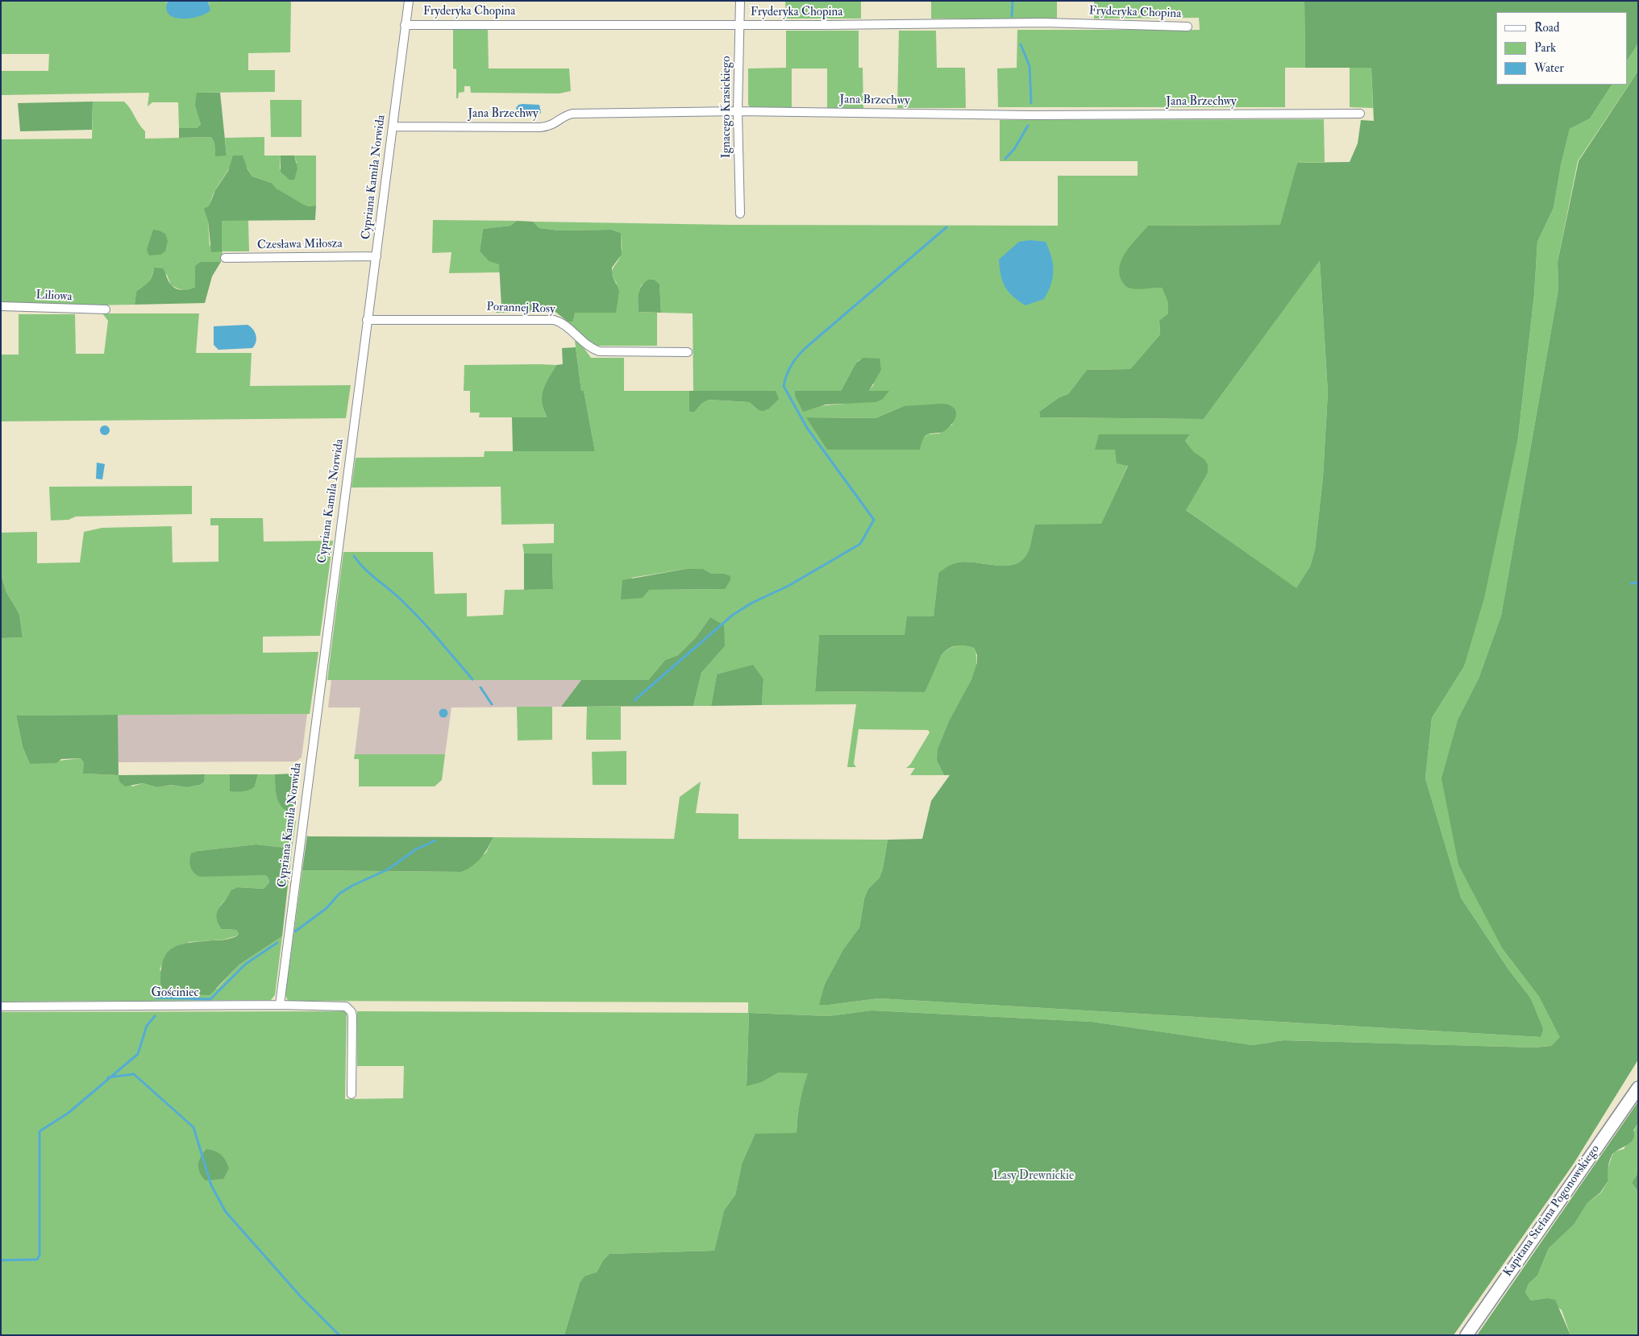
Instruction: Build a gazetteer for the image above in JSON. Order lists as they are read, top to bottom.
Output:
{
  "streets": {
    "main road": ["Kapitana Stefana Pogonowskiego"],
    "street": [
      "Fryderyka Chopina",
      "Jana Brzechwy",
      "Ignacego Krasickiego",
      "Cypriana Kamila Norwida",
      "Czesława Miłosza",
      "Liliowa",
      "Porannej Rosy",
      "Gościniec"
    ]
  },
  "crossings": [
    ["Fryderyka Chopina", "Ignacego Krasickiego"],
    ["Fryderyka Chopina", "Cypriana Kamila Norwida"],
    ["Jana Brzechwy", "Ignacego Krasickiego"],
    ["Jana Brzechwy", "Cypriana Kamila Norwida"],
    ["Cypriana Kamila Norwida", "Czesława Miłosza"],
    ["Cypriana Kamila Norwida", "Porannej Rosy"],
    ["Cypriana Kamila Norwida", "Gościniec"]
  ],
  "parks": ["Lasy Drewnickie"],
  "legend": ["Road", "Park", "Water"]
}
